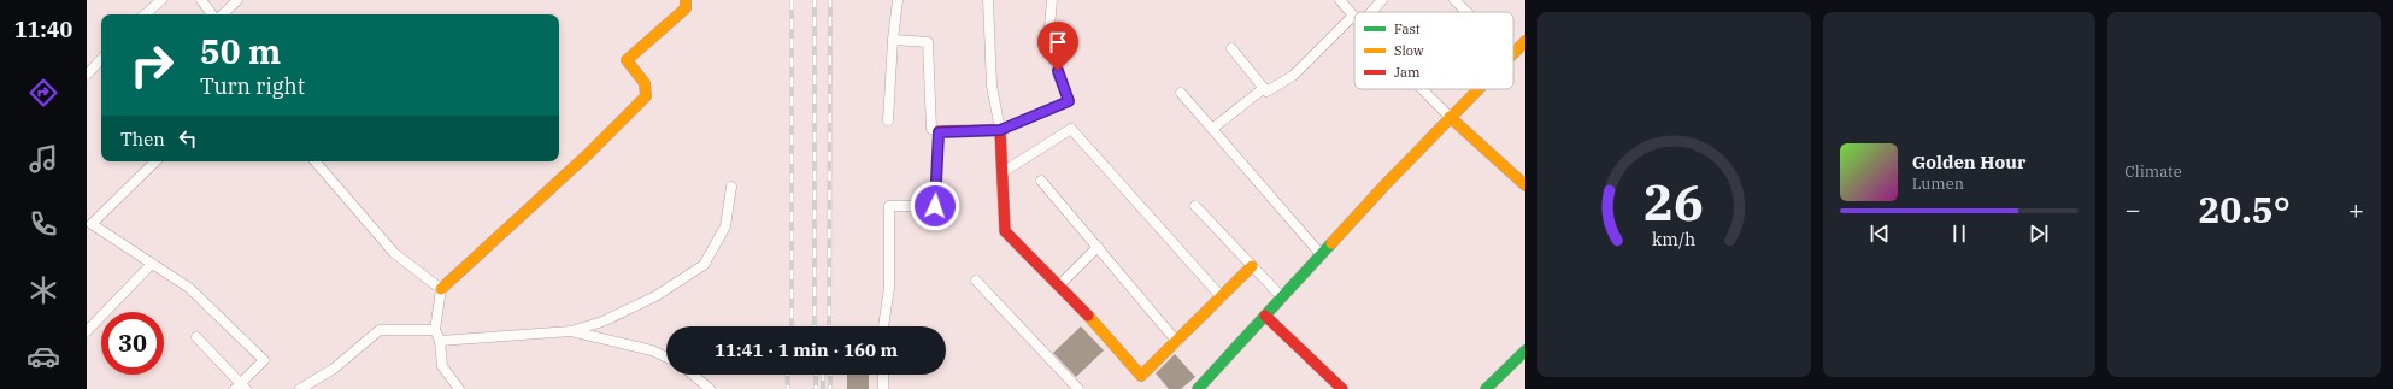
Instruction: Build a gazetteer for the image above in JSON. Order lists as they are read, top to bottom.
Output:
{
  "legend": ["Fast", "Slow", "Jam"],
  "page": {
    "tabs": "11:40",
    "tile": "Climate",
    "turn": ["50 m", "Turn right"],
    "then": "Then",
    "song": ["Golden Hour", "Lumen"],
    "heat": ["−", "20.5°", "+"],
    "limit": "30",
    "trip": "11:41 · 1 min · 160 m",
    "gauge": ["26", "km/h"]
  }
}
